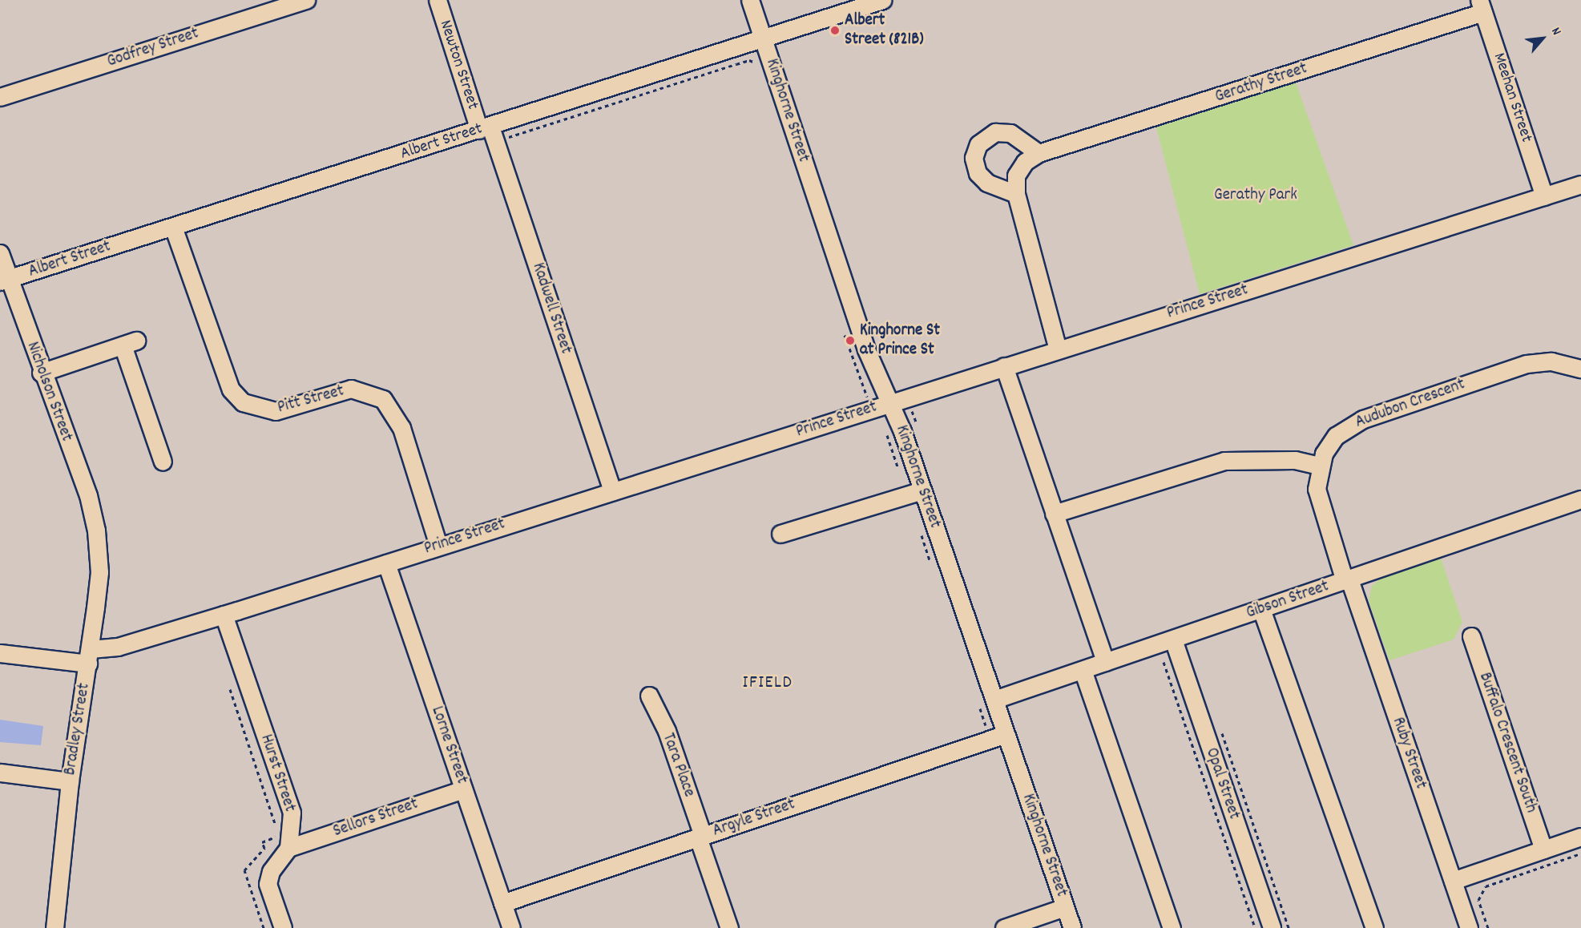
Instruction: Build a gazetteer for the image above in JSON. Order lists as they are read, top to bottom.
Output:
{
  "streets": {
    "street": [
      "Godfrey Street",
      "Newton Street",
      "Gerathy Street",
      "Meehan Street",
      "Kinghorne Street",
      "Albert Street",
      "Prince Street",
      "Kadwell Street",
      "Nicholson Street",
      "Pitt Street",
      "Audubon Crescent",
      "Gibson Street",
      "Bradley Street",
      "Buffalo Crescent South",
      "Lorne Street",
      "Ruby Street",
      "Tara Place",
      "Hurst Street",
      "Opal Street",
      "Sellors Street",
      "Argyle Street"
    ]
  },
  "crossings": [
    ["Newton Street", "Albert Street"],
    ["Newton Street", "Kadwell Street"],
    ["Gerathy Street", "Meehan Street"],
    ["Gerathy Street", "Prince Street"],
    ["Meehan Street", "Prince Street"],
    ["Kinghorne Street", "Albert Street"],
    ["Kinghorne Street", "Prince Street"],
    ["Kinghorne Street", "Gibson Street"],
    ["Kinghorne Street", "Argyle Street"],
    ["Albert Street", "Kadwell Street"],
    ["Albert Street", "Nicholson Street"],
    ["Albert Street", "Pitt Street"],
    ["Prince Street", "Kadwell Street"],
    ["Prince Street", "Pitt Street"],
    ["Prince Street", "Bradley Street"],
    ["Prince Street", "Lorne Street"],
    ["Prince Street", "Hurst Street"],
    ["Nicholson Street", "Bradley Street"],
    ["Audubon Crescent", "Gibson Street"],
    ["Audubon Crescent", "Ruby Street"],
    ["Gibson Street", "Ruby Street"],
    ["Gibson Street", "Opal Street"],
    ["Lorne Street", "Sellors Street"],
    ["Lorne Street", "Argyle Street"],
    ["Tara Place", "Argyle Street"],
    ["Hurst Street", "Sellors Street"]
  ],
  "districts": ["IFIELD"],
  "parks": ["Gerathy Park"],
  "places": ["Albert Street (821B)", "Kinghorne St at Prince St"],
  "north": "top right"
}
